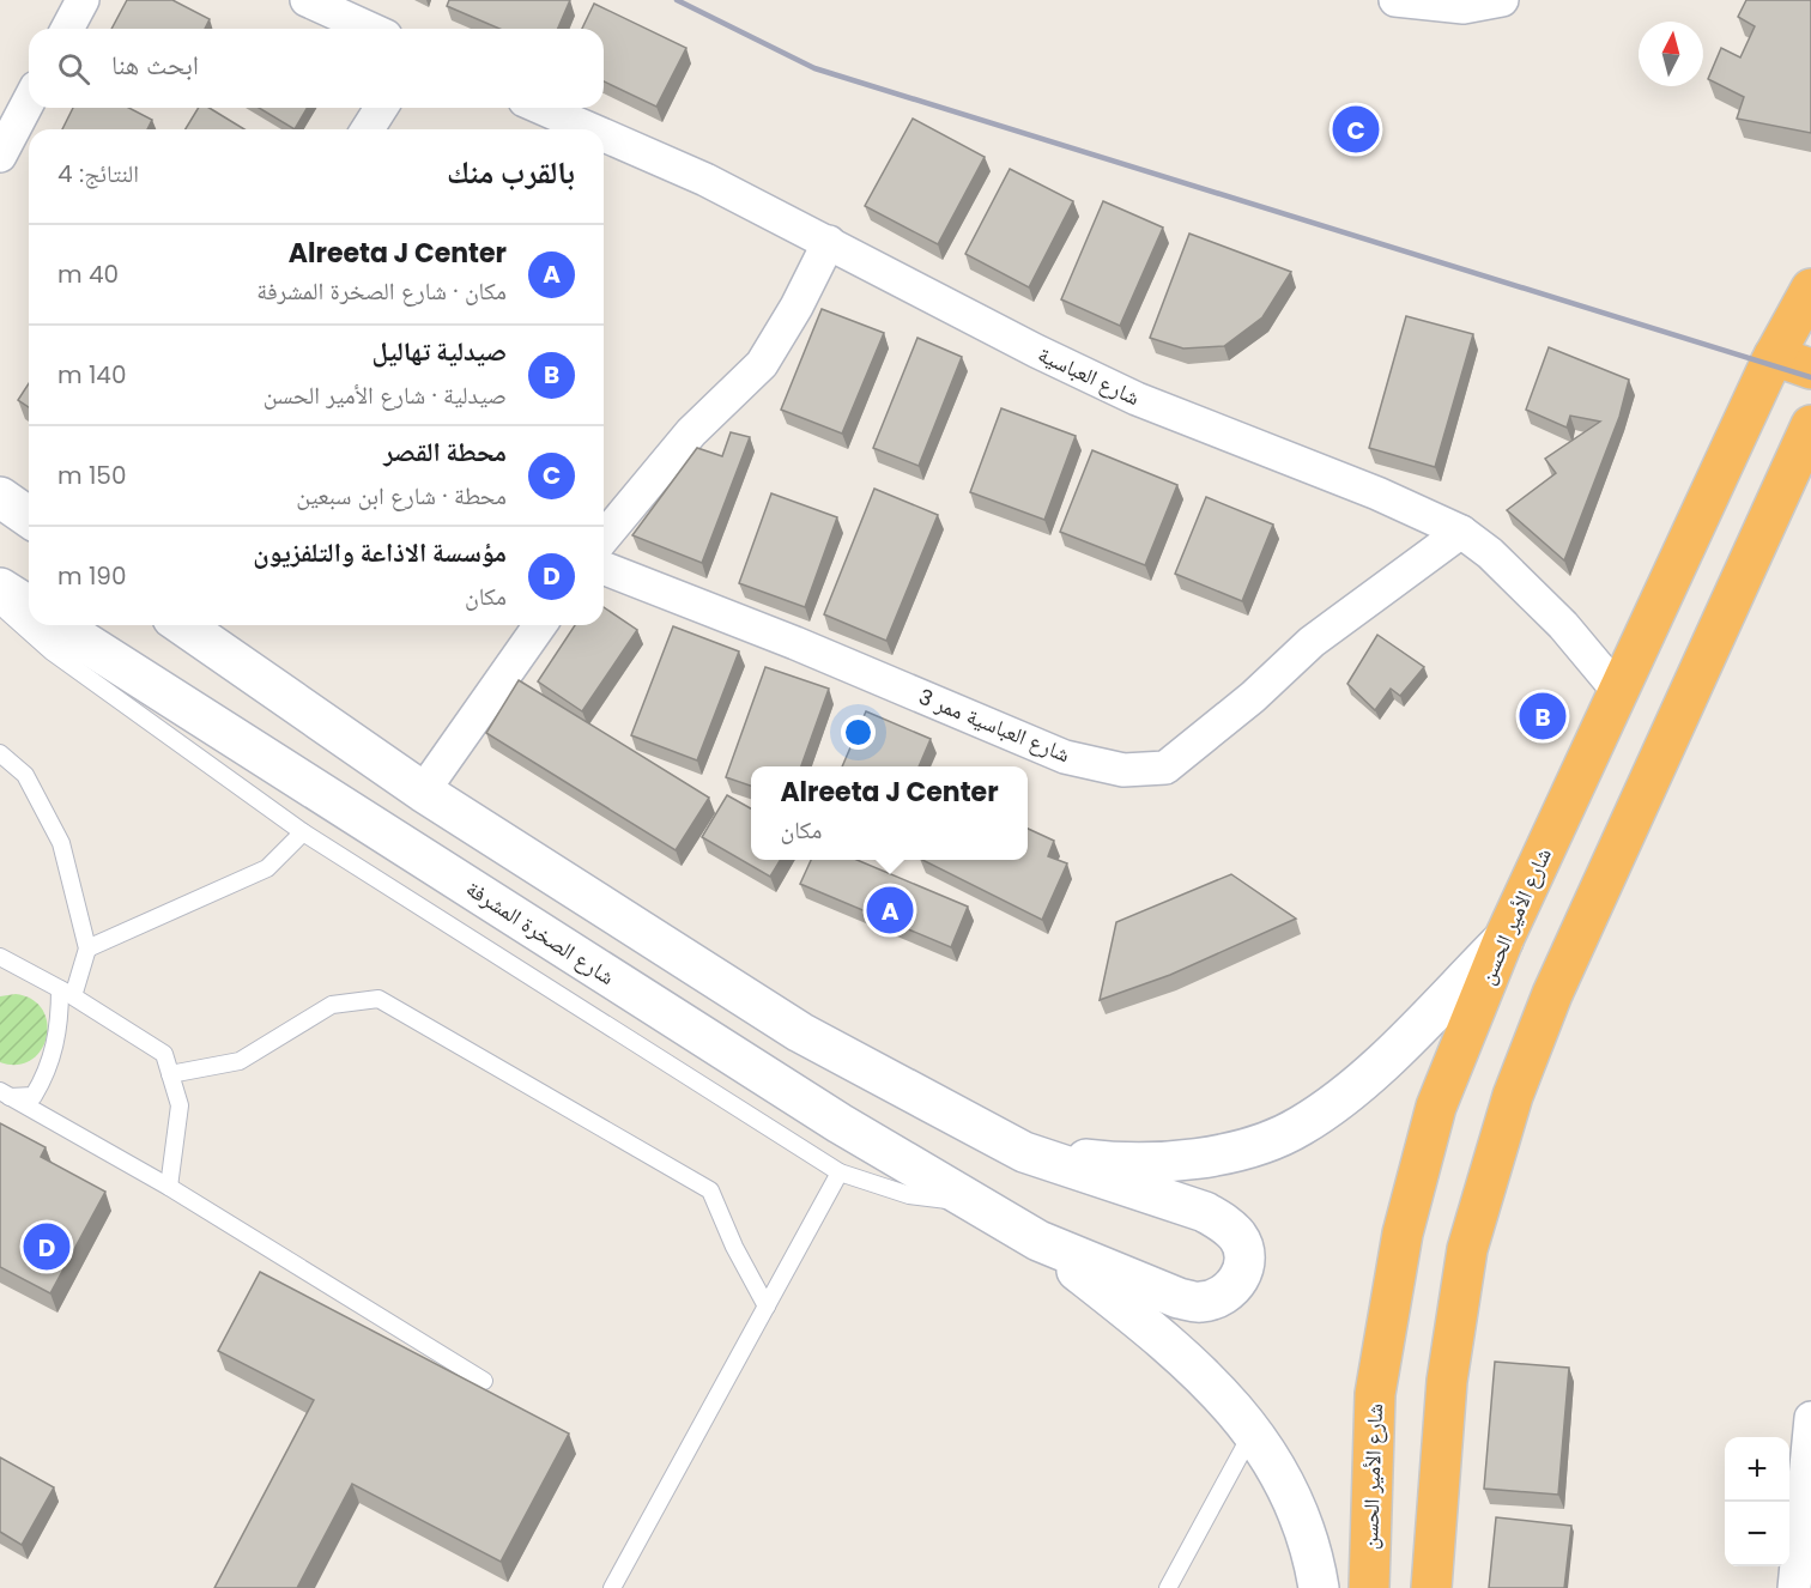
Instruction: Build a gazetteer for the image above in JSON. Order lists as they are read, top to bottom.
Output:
{
  "streets": {
    "highway": ["شارع الأمير الحسن"],
    "main road": ["شارع الصخرة المشرفة"],
    "street": ["شارع العباسية", "شارع العباسية ممر 3"]
  },
  "crossings": [
    ["شارع العباسية", "شارع العباسية ممر 3"],
    ["شارع العباسية", "شارع الأمير الحسن"]
  ],
  "north": "top",
  "page": {
    "search": "ابحث هنا",
    "pins": [
      "C",
      "B",
      "A",
      "D"
    ],
    "heading": ["بالقرب منك", "النتائج: 4"],
    "list": [
      {
        "mark": "A",
        "name": "Alreeta J Center",
        "note": "مكان · شارع الصخرة المشرفة",
        "value": "40 m"
      },
      {
        "mark": "B",
        "name": "صيدلية تهاليل",
        "note": "صيدلية · شارع الأمير الحسن",
        "value": "140 m"
      },
      {
        "mark": "C",
        "name": "محطة القصر",
        "note": "محطة · شارع ابن سبعين",
        "value": "150 m"
      },
      {
        "mark": "D",
        "name": "مؤسسة الاذاعة والتلفزيون",
        "note": "مكان",
        "value": "190 m"
      }
    ],
    "popup": ["Alreeta J Center", "مكان"],
    "map_buttons": ["+", "−"]
  }
}
